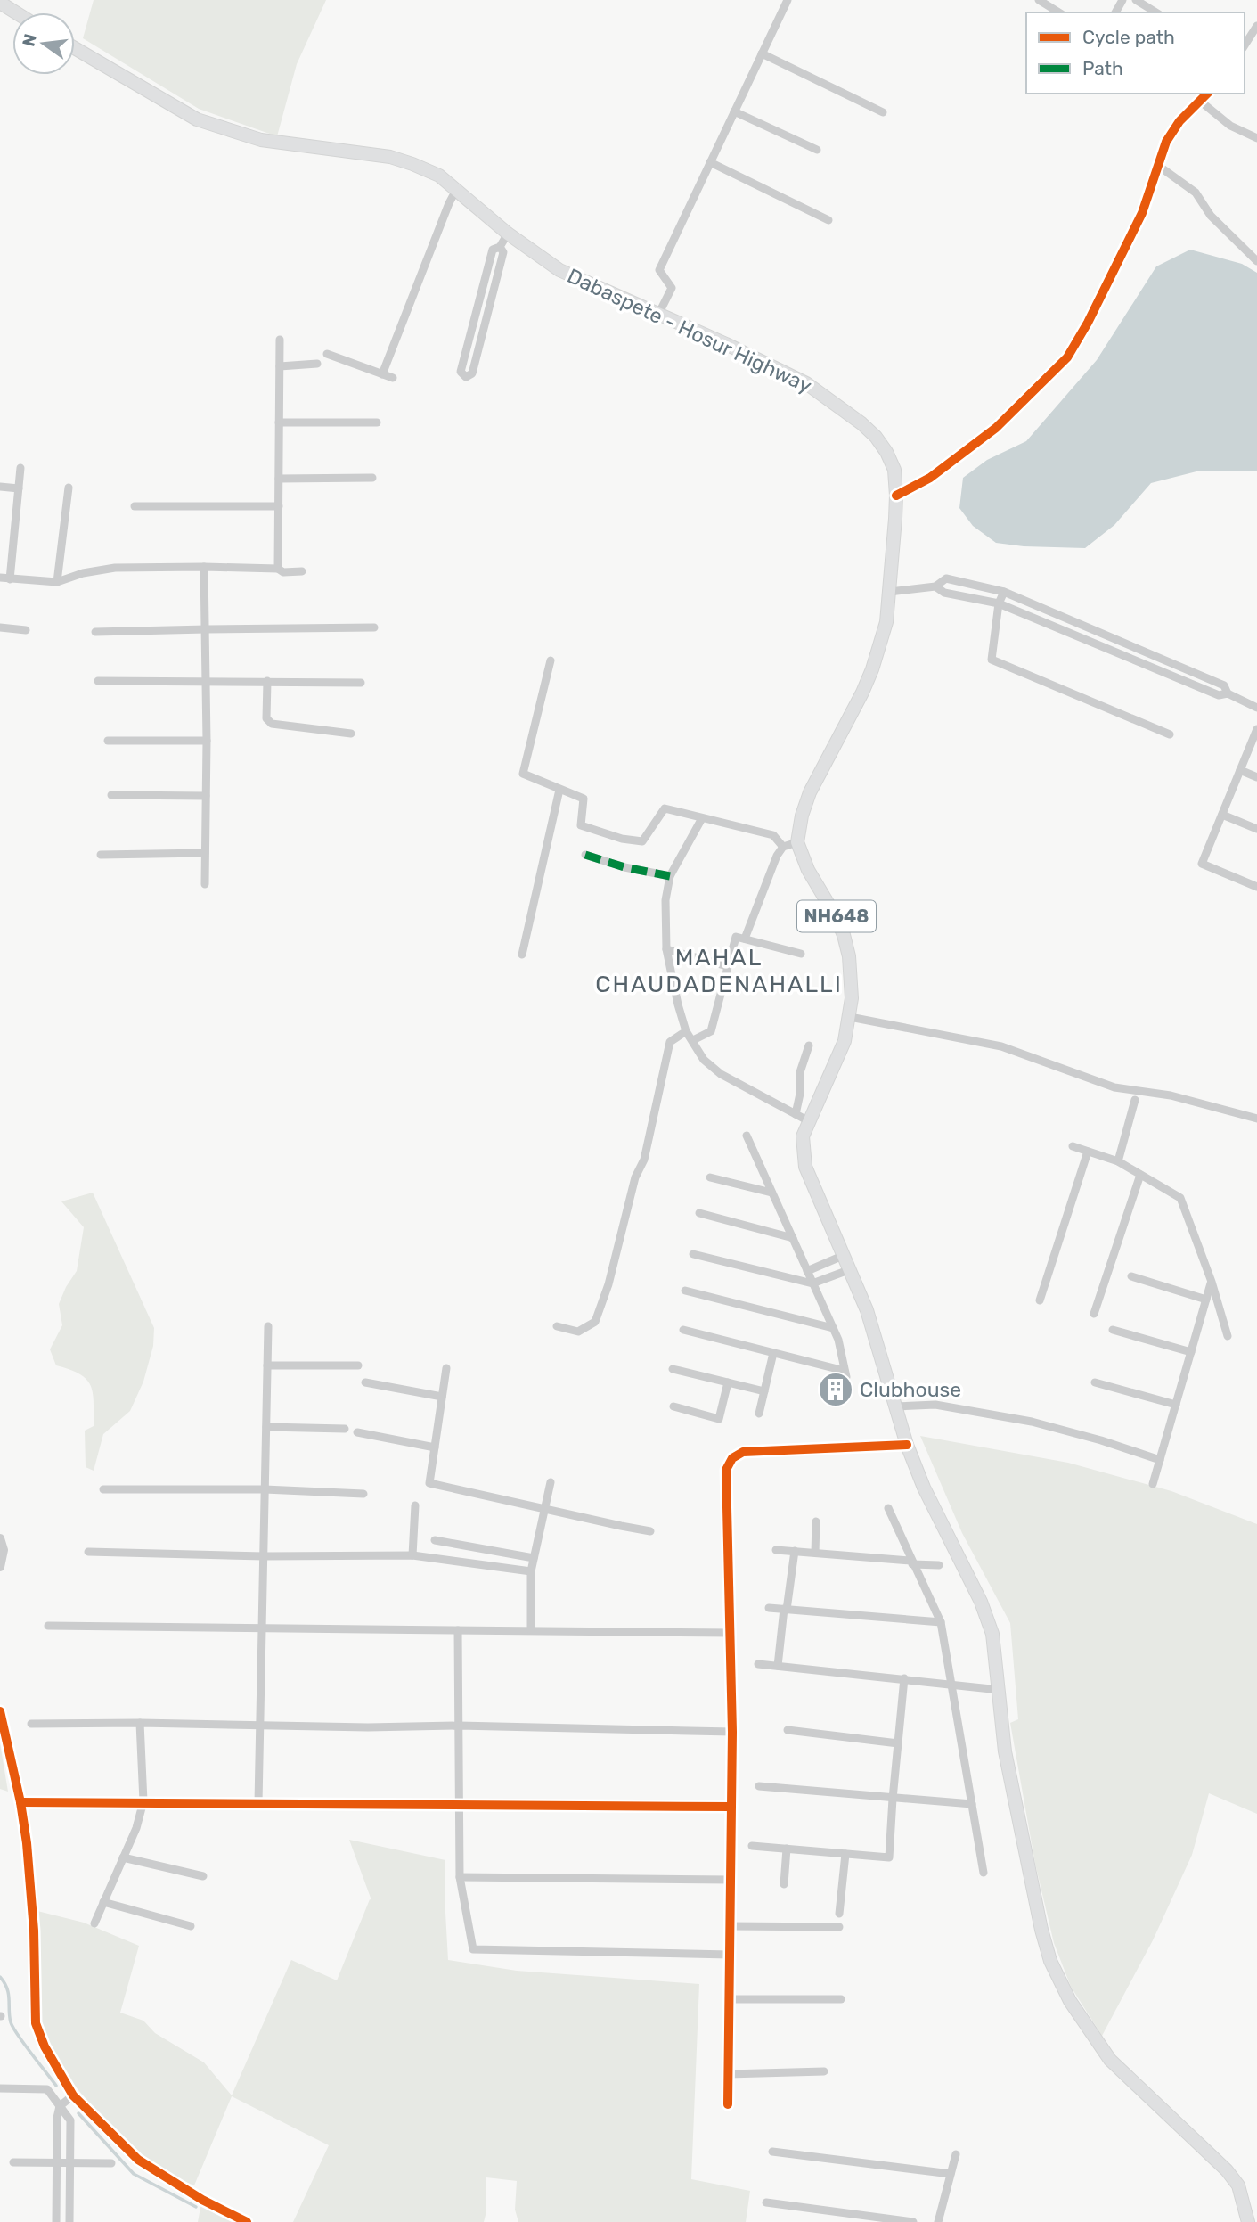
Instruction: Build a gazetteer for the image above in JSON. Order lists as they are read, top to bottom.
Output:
{
  "streets": {
    "highway": ["Dabaspete - Hosur Highway", "NH648"]
  },
  "crossings": [
    ["Dabaspete - Hosur Highway", "NH648"]
  ],
  "districts": ["MAHAL CHAUDADENAHALLI"],
  "places": {
    "building": ["Clubhouse"]
  },
  "legend": ["Cycle path", "Path"],
  "north": "left"
}
